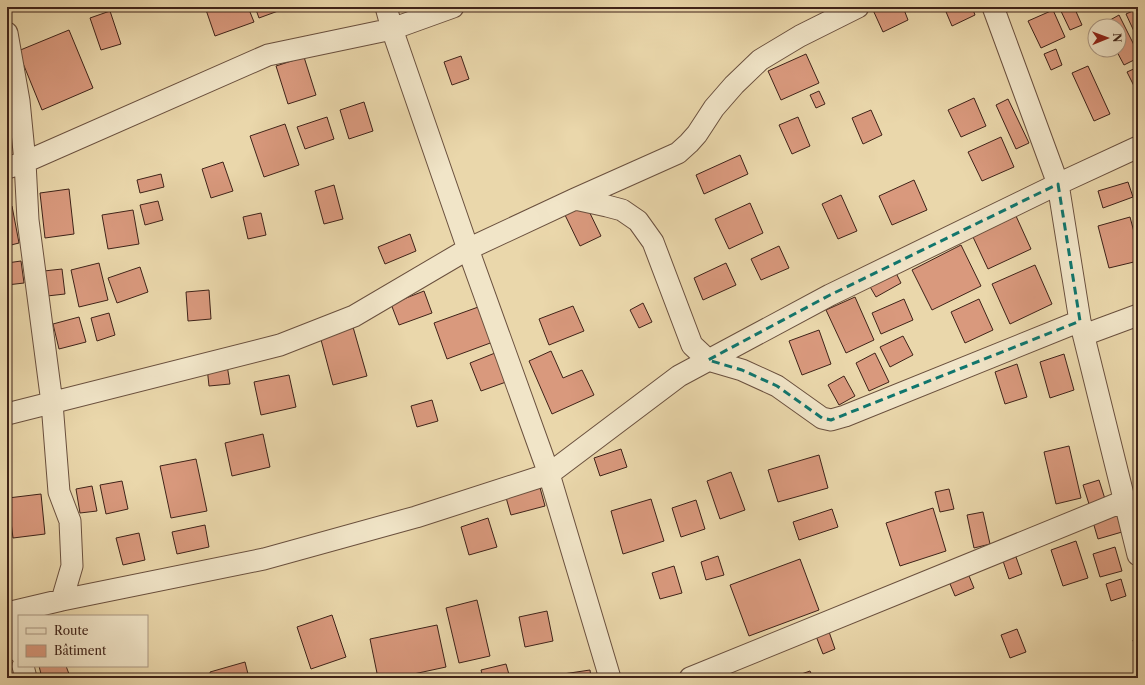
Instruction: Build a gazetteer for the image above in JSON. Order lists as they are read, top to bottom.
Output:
{
  "legend": ["Route", "Bâtiment"],
  "north": "right"
}
